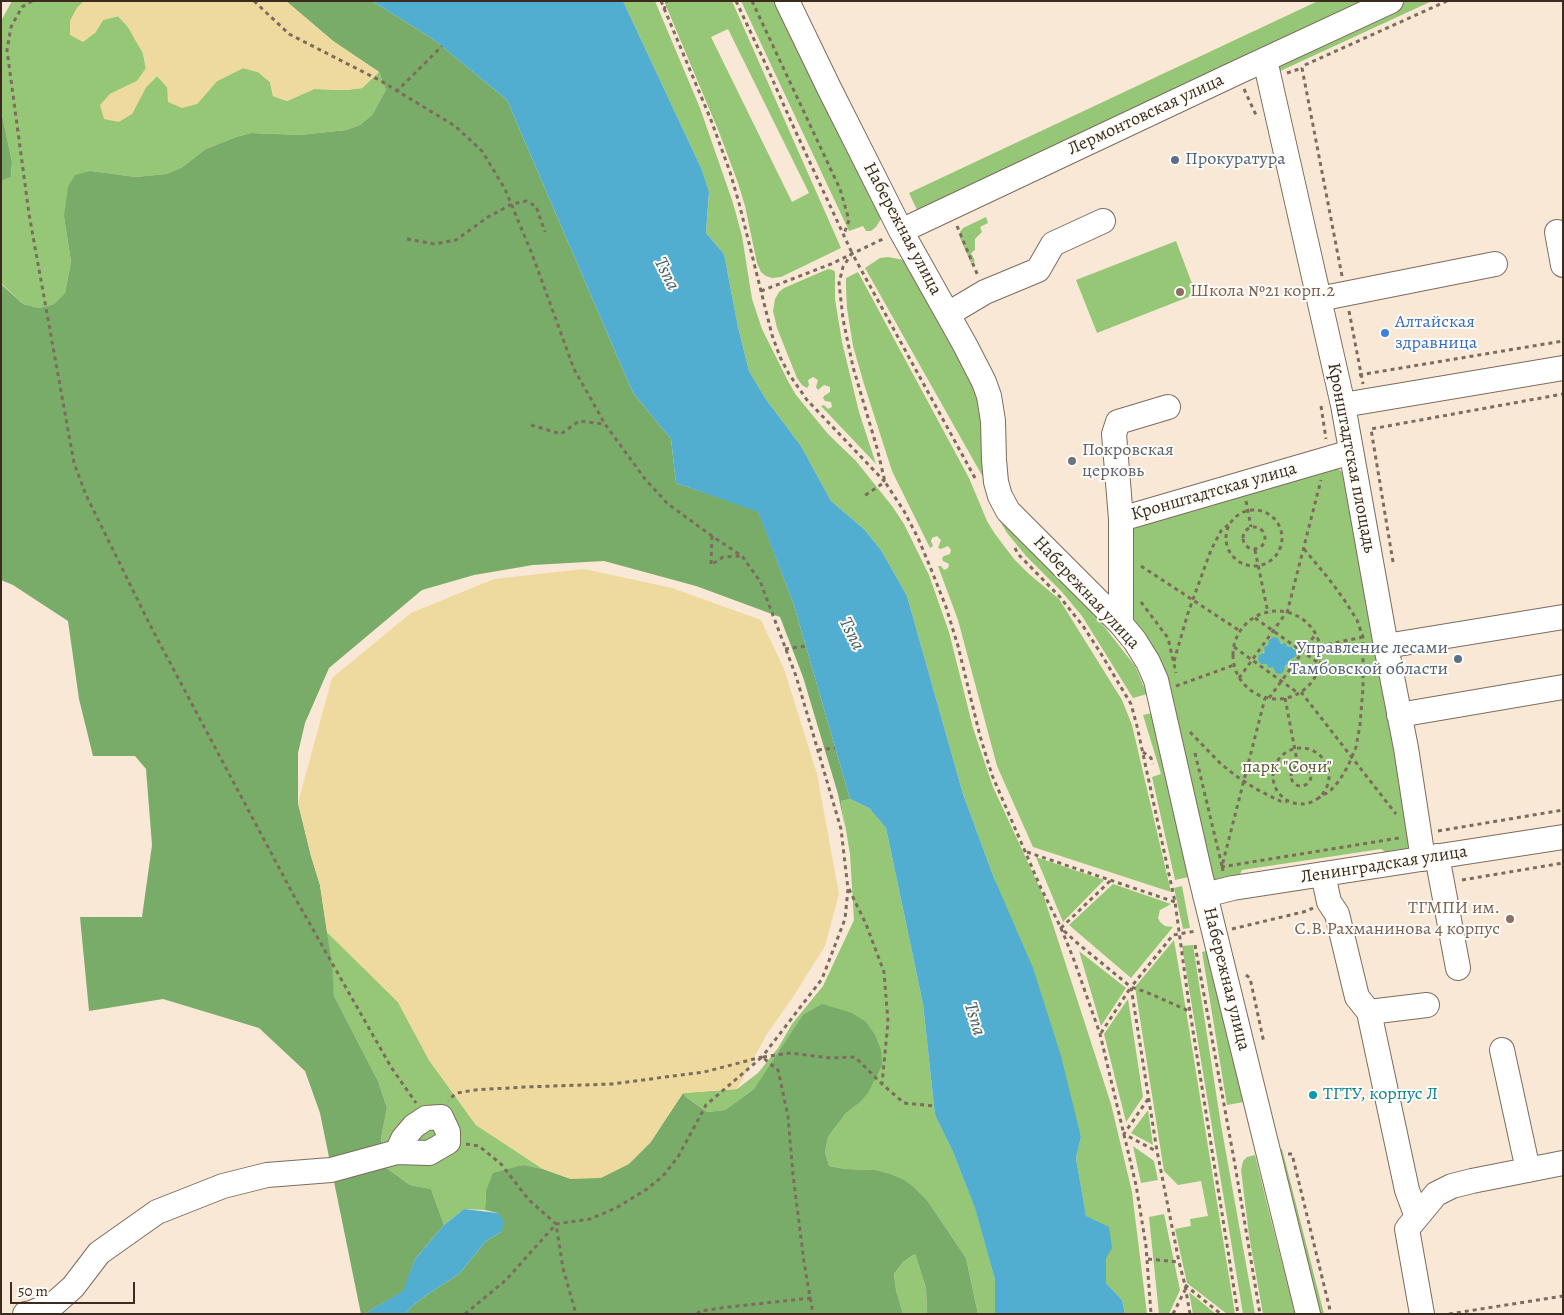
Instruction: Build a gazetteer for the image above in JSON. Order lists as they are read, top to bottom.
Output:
{
  "streets": {
    "street": [
      "Лермонтовская улица",
      "Набережная улица",
      "Кронштадтская площадь",
      "Кронштадтская улица",
      "Ленинградская улица"
    ]
  },
  "crossings": [
    ["Лермонтовская улица", "Набережная улица"],
    ["Лермонтовская улица", "Кронштадтская площадь"],
    ["Набережная улица", "Кронштадтская улица"],
    ["Набережная улица", "Ленинградская улица"],
    ["Кронштадтская площадь", "Кронштадтская улица"],
    ["Кронштадтская площадь", "Ленинградская улица"]
  ],
  "water": ["Tsna"],
  "parks": ["парк \"Сочи\""],
  "places": [
    "Прокуратура",
    "Школа №21 корп.2",
    "Алтайская здравница",
    "Покровская церковь",
    "Управление лесами Тамбовской области",
    "ТГМПИ им. С.В.Рахманинова 4 корпус",
    "ТГТУ, корпус Л"
  ],
  "scale_bar": "50 m"
}
